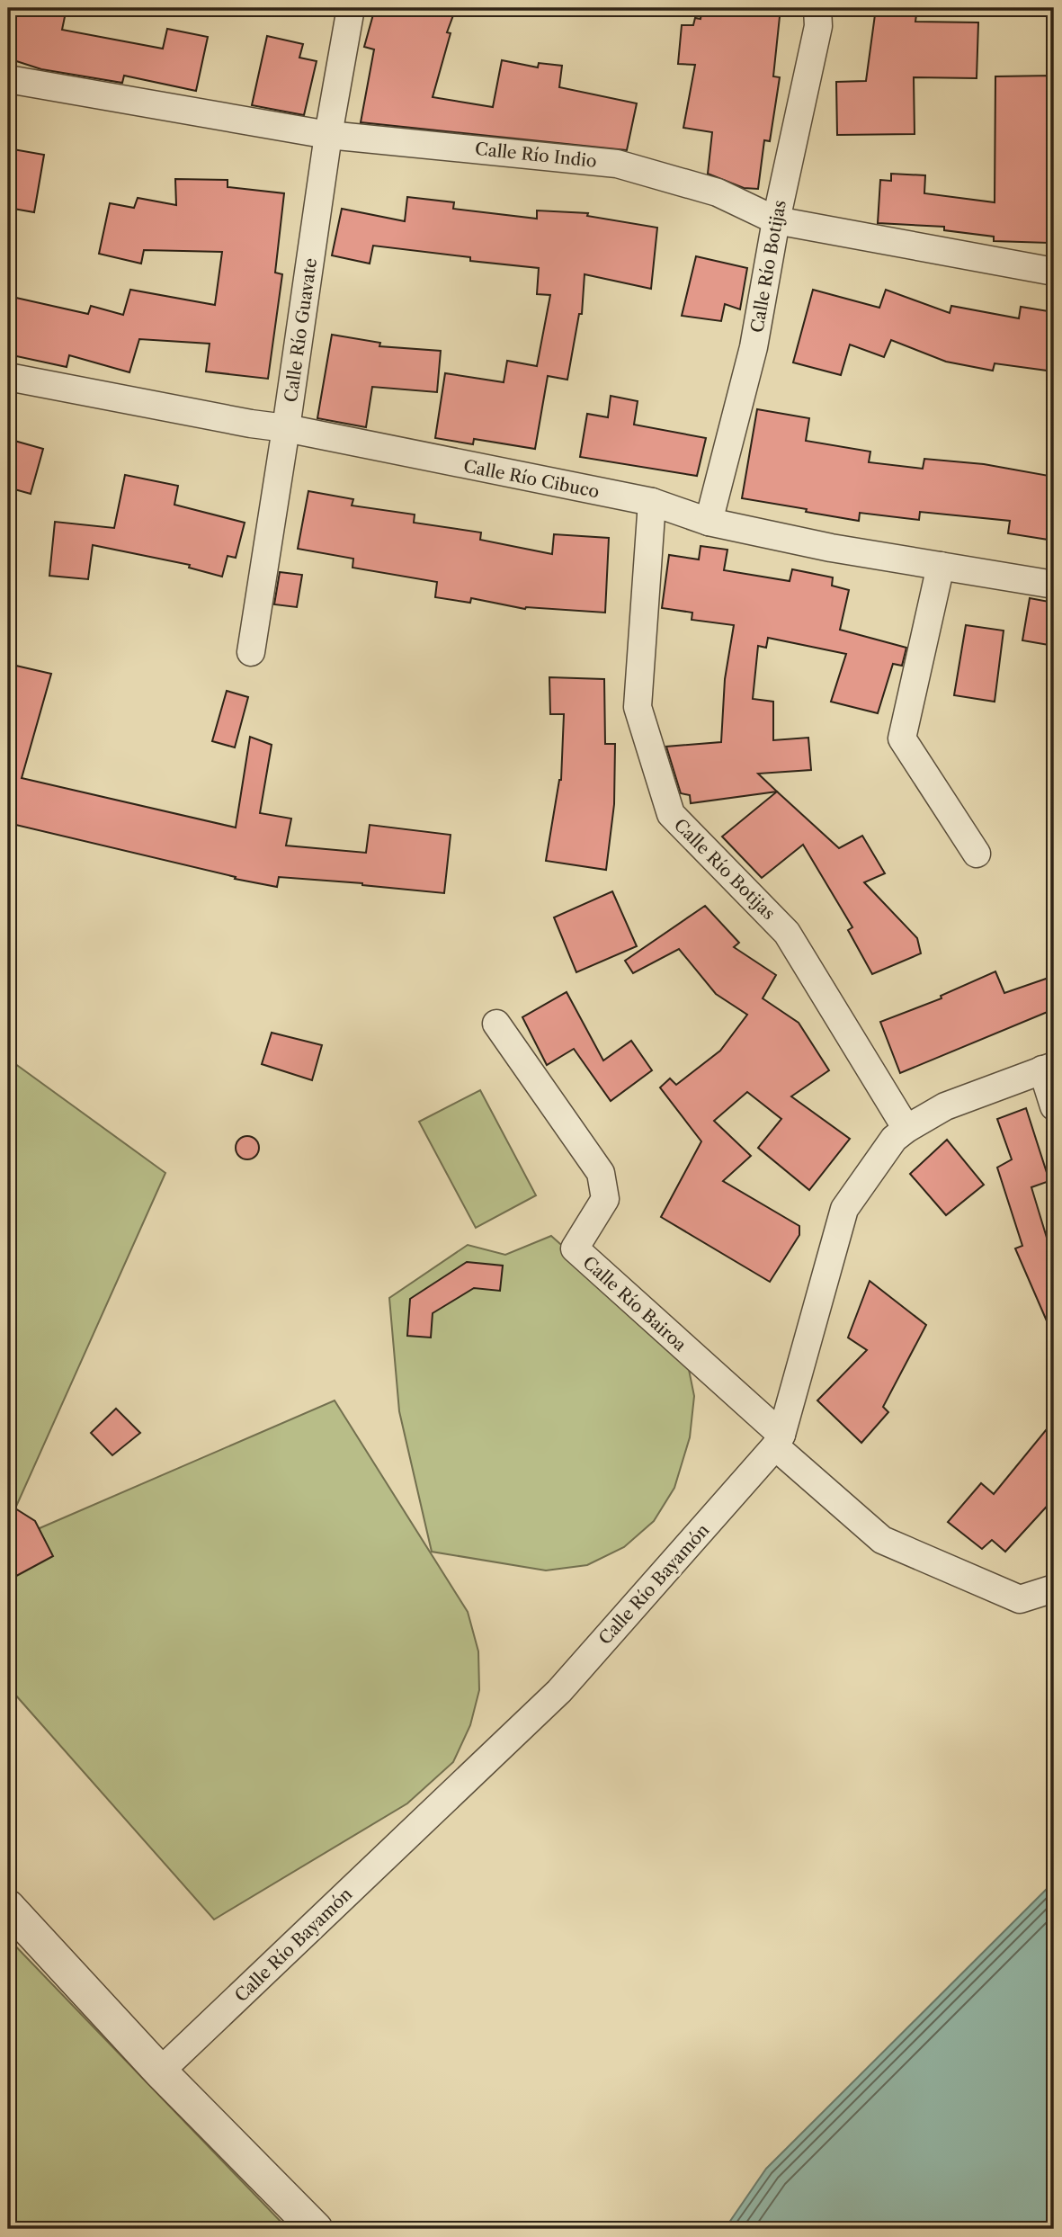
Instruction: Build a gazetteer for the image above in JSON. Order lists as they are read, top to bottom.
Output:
{
  "streets": {
    "street": [
      "Calle Río Indio",
      "Calle Río Botijas",
      "Calle Río Guavate",
      "Calle Río Cibuco",
      "Calle Río Bairoa",
      "Calle Río Bayamón"
    ]
  },
  "crossings": [
    ["Calle Río Indio", "Calle Río Botijas"],
    ["Calle Río Indio", "Calle Río Guavate"],
    ["Calle Río Botijas", "Calle Río Cibuco"],
    ["Calle Río Botijas", "Calle Río Bayamón"],
    ["Calle Río Guavate", "Calle Río Cibuco"],
    ["Calle Río Bairoa", "Calle Río Bayamón"]
  ]
}
